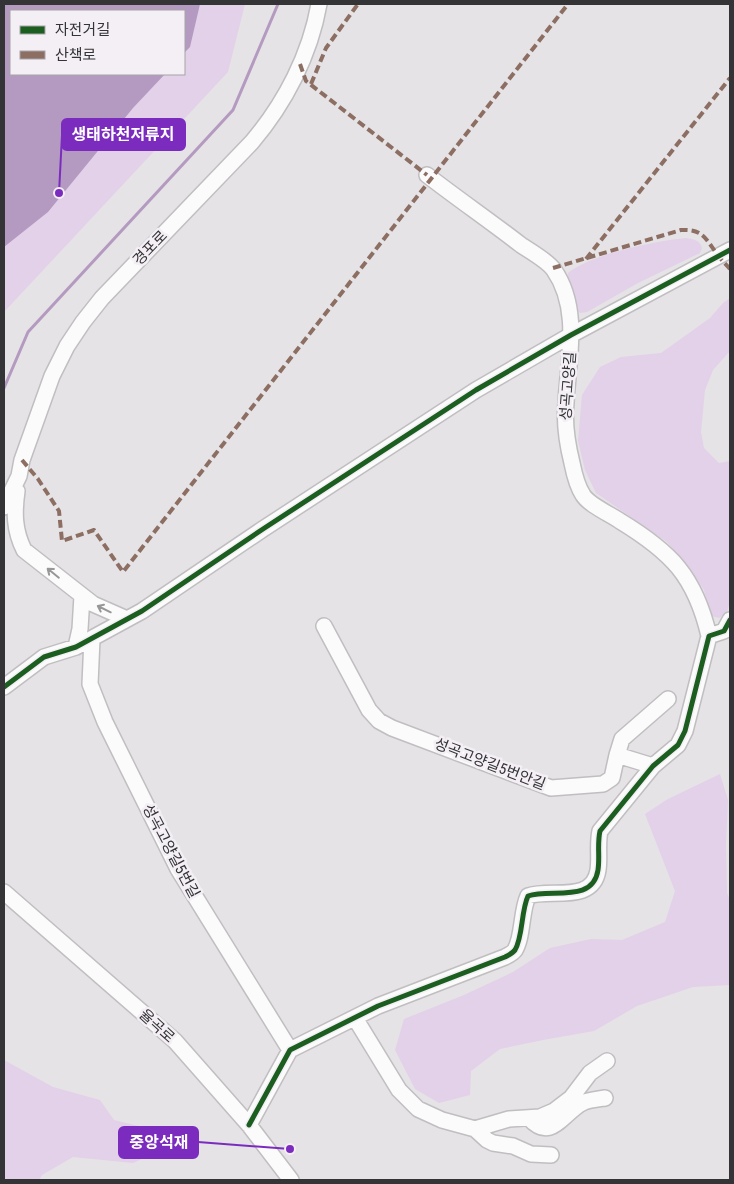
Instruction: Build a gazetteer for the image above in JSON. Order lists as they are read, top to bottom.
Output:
{
  "streets": {
    "street": [
      "경포로",
      "성곡고양길",
      "성곡고양길5번안길",
      "성곡고양길5번길",
      "율곡로"
    ]
  },
  "places": ["생태하천저류지", "중앙석재"],
  "legend": ["자전거길", "산책로"]
}
